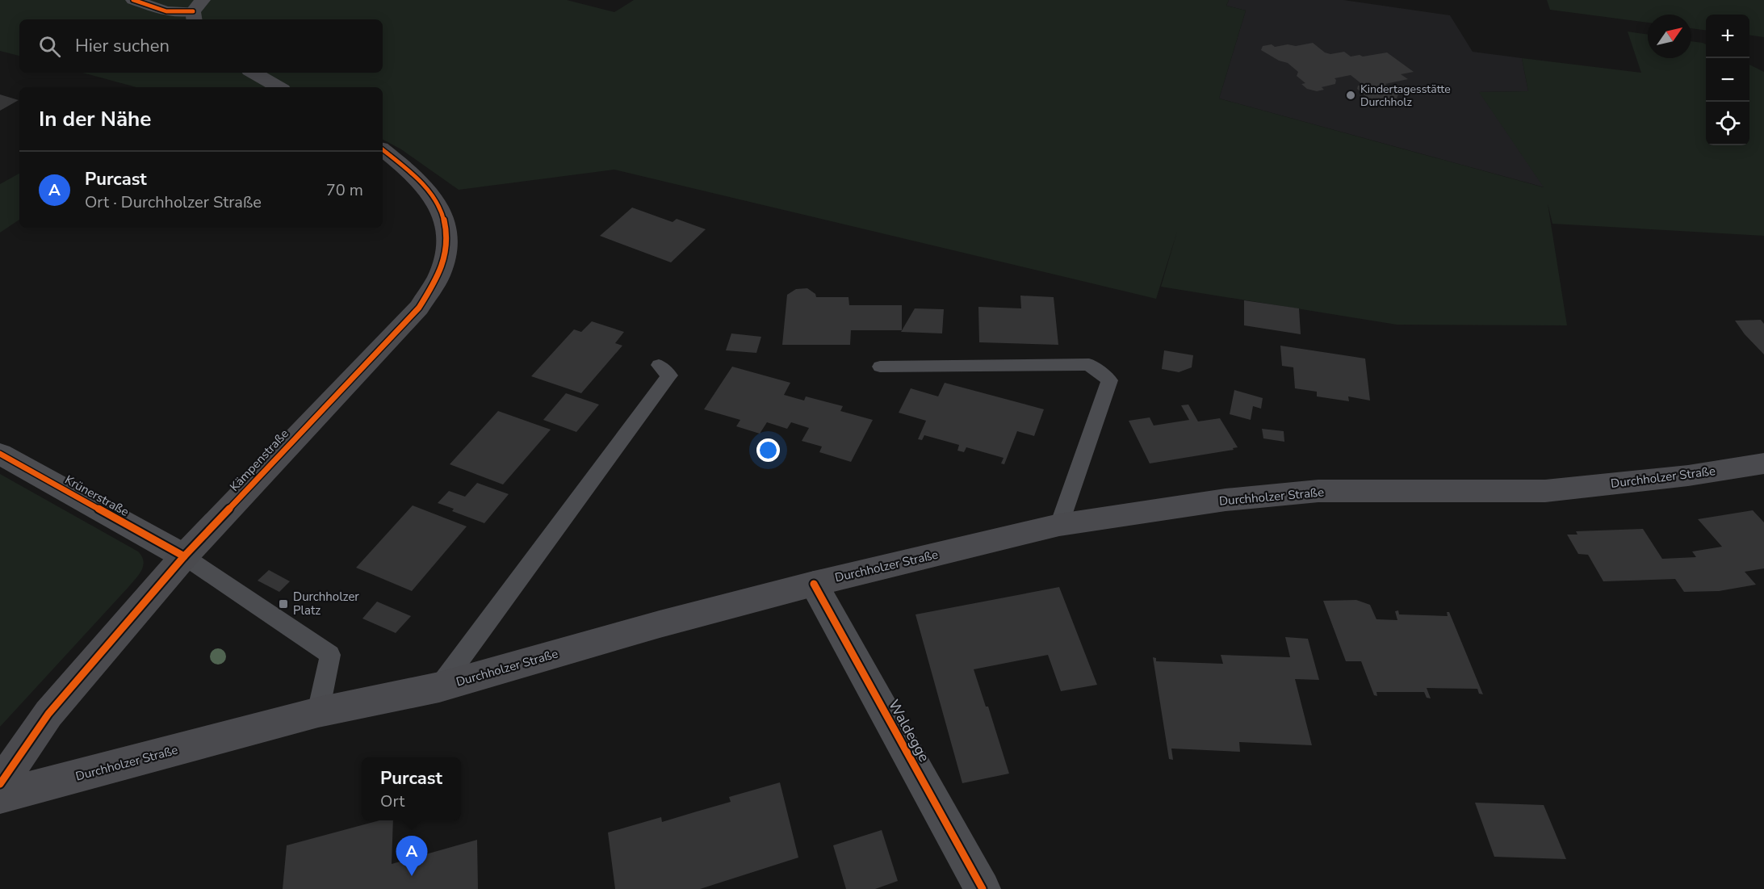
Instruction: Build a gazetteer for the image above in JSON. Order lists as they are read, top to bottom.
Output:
{
  "streets": {
    "main road": ["Kämpenstraße", "Durchholzer Straße"],
    "street": ["Krünerstraße", "Waldegge"]
  },
  "crossings": [
    ["Kämpenstraße", "Krünerstraße"],
    ["Durchholzer Straße", "Waldegge"]
  ],
  "places": {
    "other": ["Kindertagesstätte Durchholz"],
    "transit": ["Durchholzer Platz"]
  },
  "north": "top right",
  "page": {
    "map_buttons": ["+", "−"],
    "search": "Hier suchen",
    "heading": "In der Nähe",
    "list": [
      {
        "mark": "A",
        "name": "Purcast",
        "note": "Ort · Durchholzer Straße",
        "value": "70 m"
      }
    ],
    "popup": ["Purcast", "Ort"],
    "pins": "A"
  }
}
